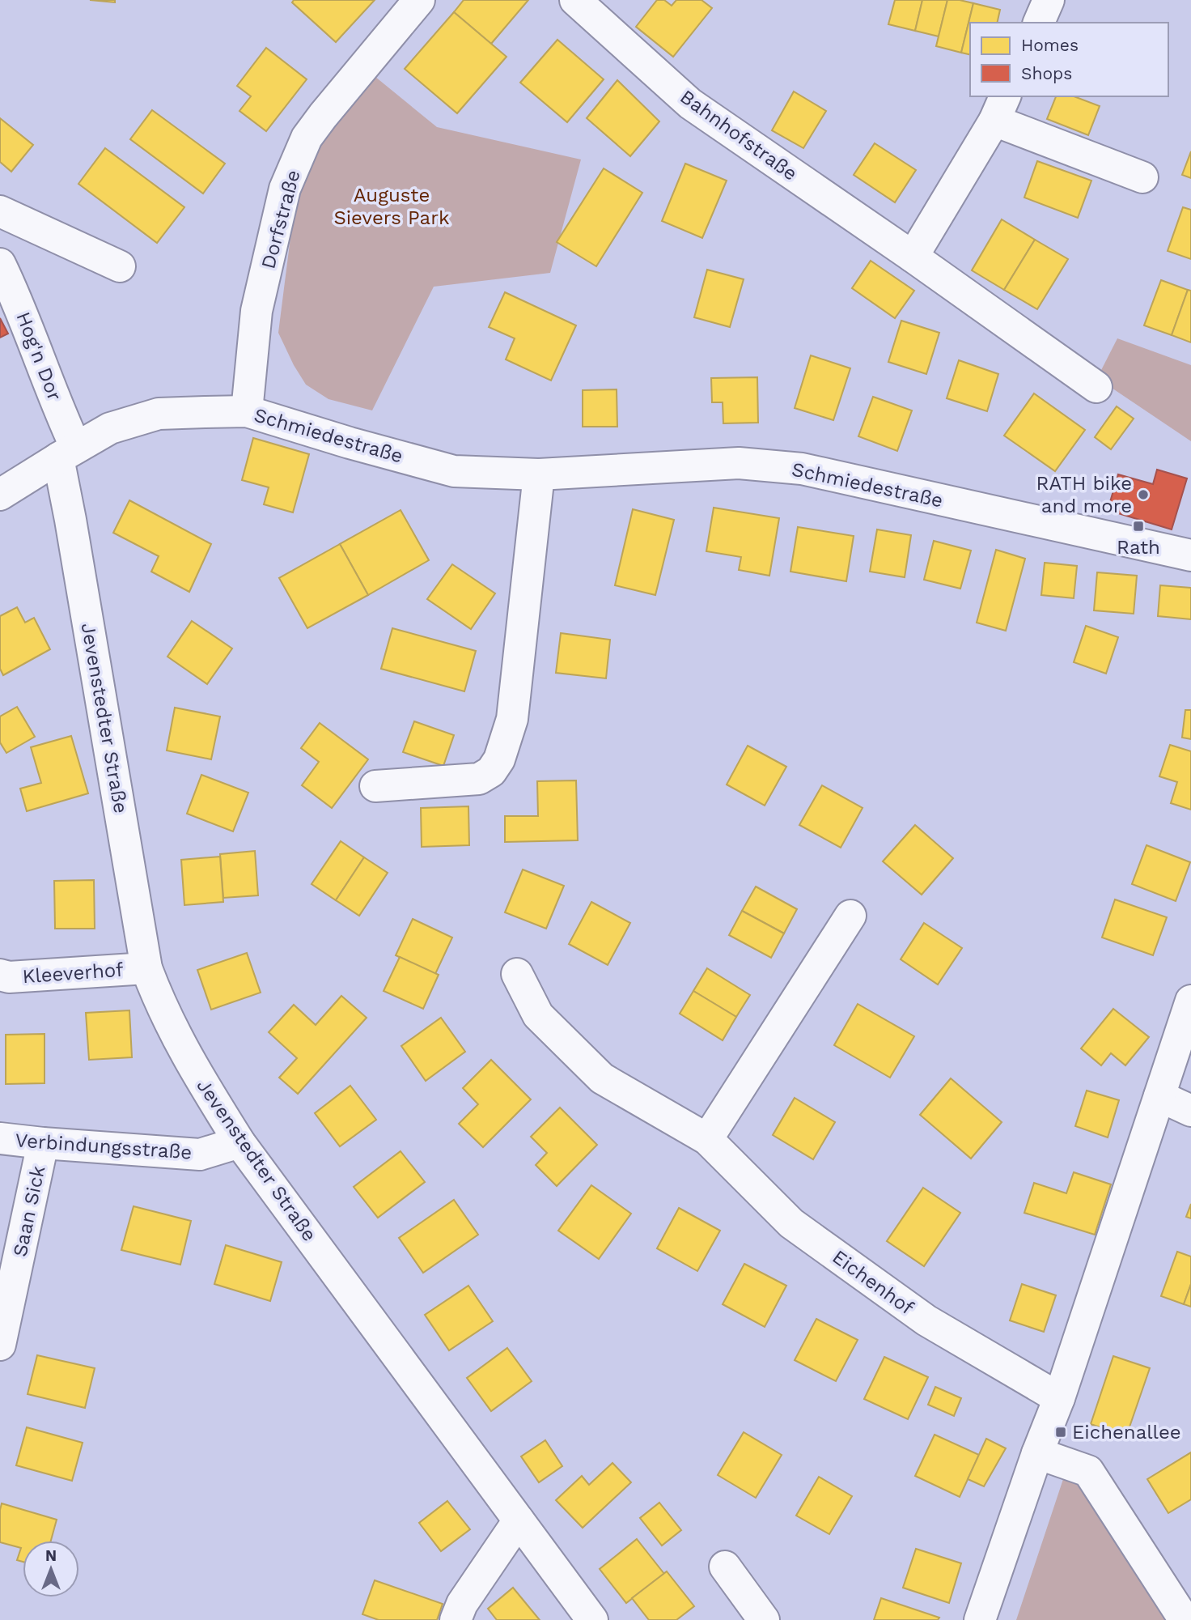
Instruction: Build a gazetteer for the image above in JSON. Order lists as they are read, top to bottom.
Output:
{
  "streets": {
    "street": [
      "Bahnhofstraße",
      "Dorfstraße",
      "Hog'n Dor",
      "Schmiedestraße",
      "Jevenstedter Straße",
      "Kleeverhof",
      "Verbindungsstraße",
      "Saan Sick",
      "Eichenhof"
    ]
  },
  "crossings": [
    ["Dorfstraße", "Schmiedestraße"],
    ["Hog'n Dor", "Schmiedestraße"],
    ["Hog'n Dor", "Jevenstedter Straße"],
    ["Schmiedestraße", "Jevenstedter Straße"],
    ["Jevenstedter Straße", "Kleeverhof"],
    ["Jevenstedter Straße", "Verbindungsstraße"],
    ["Verbindungsstraße", "Saan Sick"]
  ],
  "parks": ["Auguste Sievers Park"],
  "places": {
    "other": ["RATH bike and more"],
    "transit": ["Rath", "Eichenallee"]
  },
  "legend": ["Homes", "Shops"],
  "north": "top"
}
